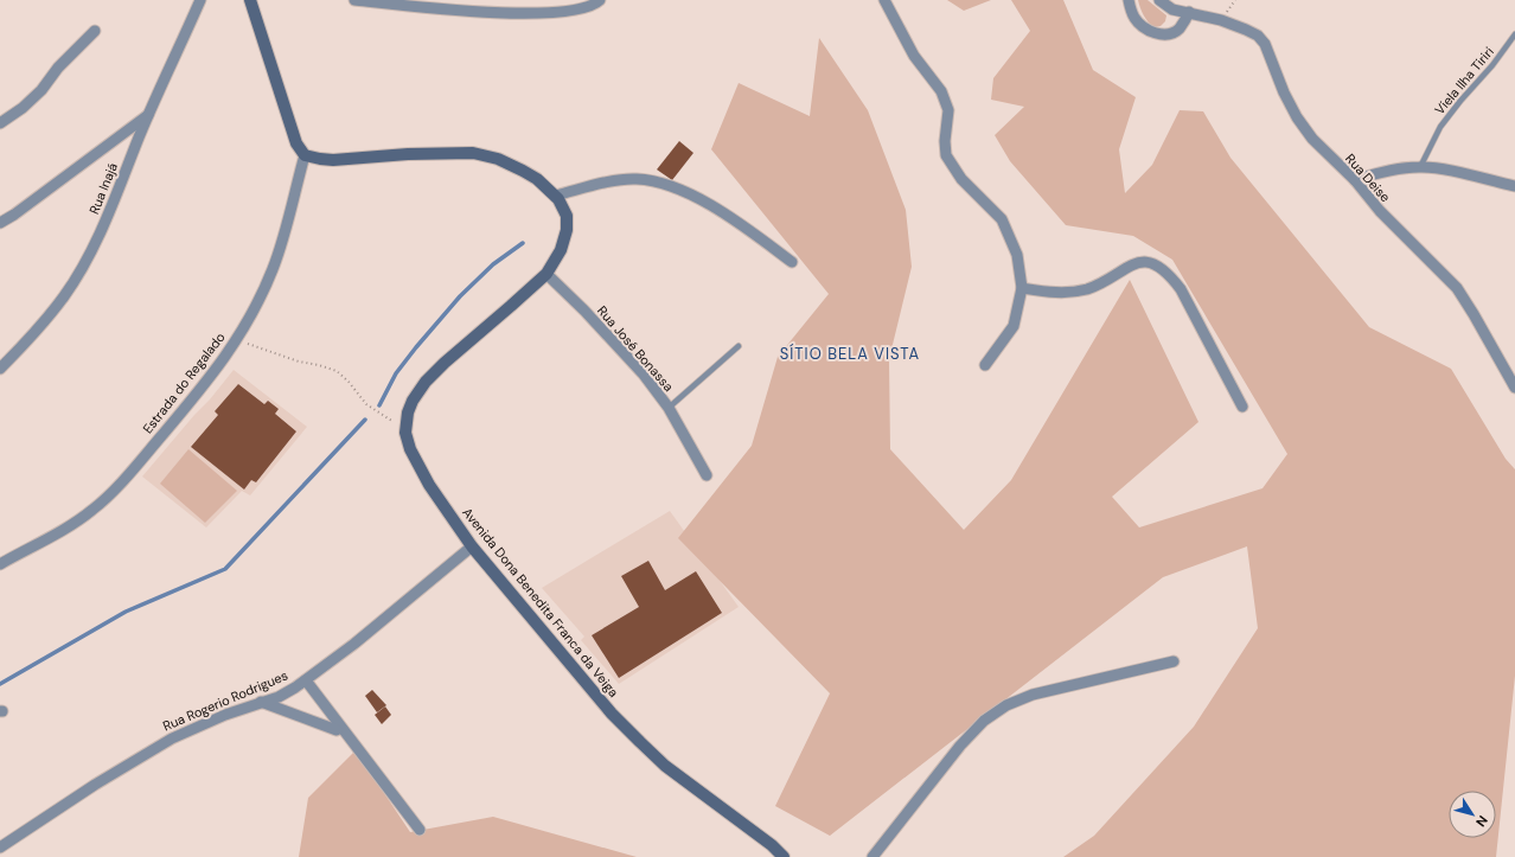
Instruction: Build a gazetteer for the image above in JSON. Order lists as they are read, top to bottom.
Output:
{
  "streets": {
    "main road": ["Avenida Dona Benedita Franca da Veiga"],
    "street": [
      "Rua Deise",
      "Rua Inajá",
      "Rua José Bonassa",
      "Estrada do Regalado",
      "Rua Rogerio Rodrigues"
    ],
    "lane": ["Viela Ilha Tiriri"]
  },
  "crossings": [
    ["Rua José Bonassa", "Avenida Dona Benedita Franca da Veiga"],
    ["Estrada do Regalado", "Avenida Dona Benedita Franca da Veiga"],
    ["Avenida Dona Benedita Franca da Veiga", "Rua Rogerio Rodrigues"]
  ],
  "districts": ["SÍTIO BELA VISTA"],
  "north": "bottom right"
}
